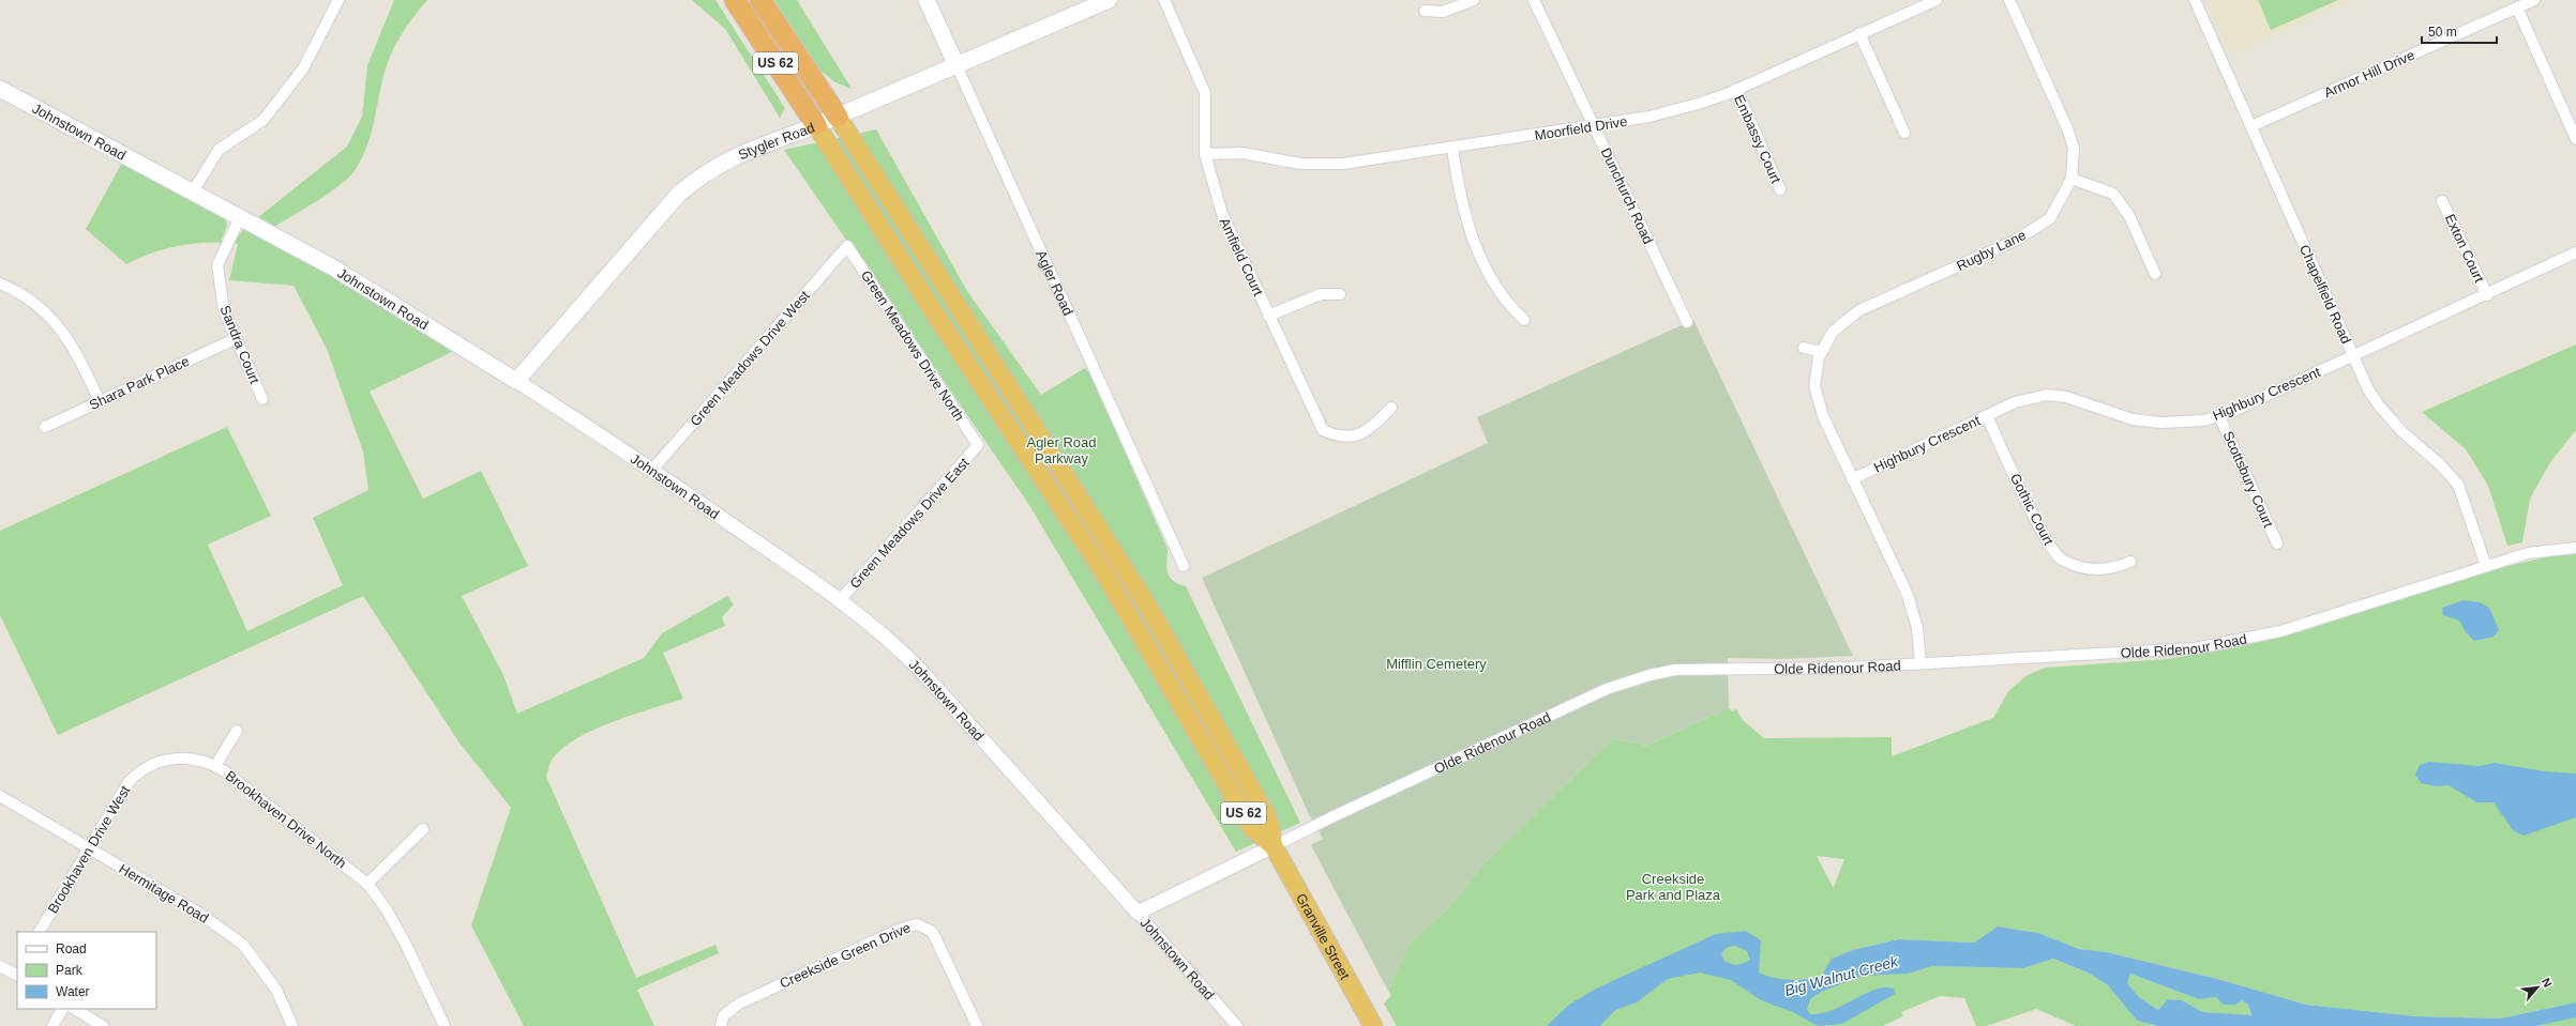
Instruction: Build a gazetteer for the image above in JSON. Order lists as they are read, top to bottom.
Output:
{
  "streets": {
    "highway": ["US 62", "Granville Street"],
    "main road": ["Johnstown Road", "Stygler Road", "Agler Road"],
    "street": [
      "Armor Hill Drive",
      "Moorfield Drive",
      "Embassy Court",
      "Dunchurch Road",
      "Exton Court",
      "Rugby Lane",
      "Amfield Court",
      "Chapelfield Road",
      "Sandra Court",
      "Green Meadows Drive North",
      "Green Meadows Drive West",
      "Shara Park Place",
      "Highbury Crescent",
      "Scottsbury Court",
      "Gothic Court",
      "Green Meadows Drive East",
      "Olde Ridenour Road",
      "Brookhaven Drive North",
      "Brookhaven Drive West",
      "Hermitage Road",
      "Creekside Green Drive"
    ]
  },
  "crossings": [
    ["US 62", "Stygler Road"],
    ["US 62", "Olde Ridenour Road"],
    ["US 62", "Granville Street"],
    ["Armor Hill Drive", "Chapelfield Road"],
    ["Moorfield Drive", "Embassy Court"],
    ["Moorfield Drive", "Dunchurch Road"],
    ["Moorfield Drive", "Amfield Court"],
    ["Johnstown Road", "Stygler Road"],
    ["Johnstown Road", "Sandra Court"],
    ["Johnstown Road", "Green Meadows Drive West"],
    ["Johnstown Road", "Green Meadows Drive East"],
    ["Johnstown Road", "Olde Ridenour Road"],
    ["Stygler Road", "Agler Road"],
    ["Exton Court", "Highbury Crescent"],
    ["Rugby Lane", "Highbury Crescent"],
    ["Rugby Lane", "Olde Ridenour Road"],
    ["Chapelfield Road", "Highbury Crescent"],
    ["Chapelfield Road", "Olde Ridenour Road"],
    ["Sandra Court", "Shara Park Place"],
    ["Green Meadows Drive North", "Green Meadows Drive West"],
    ["Green Meadows Drive North", "Green Meadows Drive East"],
    ["Highbury Crescent", "Scottsbury Court"],
    ["Highbury Crescent", "Gothic Court"],
    ["Olde Ridenour Road", "Granville Street"],
    ["Brookhaven Drive North", "Brookhaven Drive West"],
    ["Brookhaven Drive West", "Hermitage Road"]
  ],
  "water": ["Big Walnut Creek"],
  "parks": ["Agler Road Parkway", "Mifflin Cemetery", "Creekside Park and Plaza"],
  "legend": ["Road", "Park", "Water"],
  "scale_bar": "50 m",
  "north": "top right"
}
